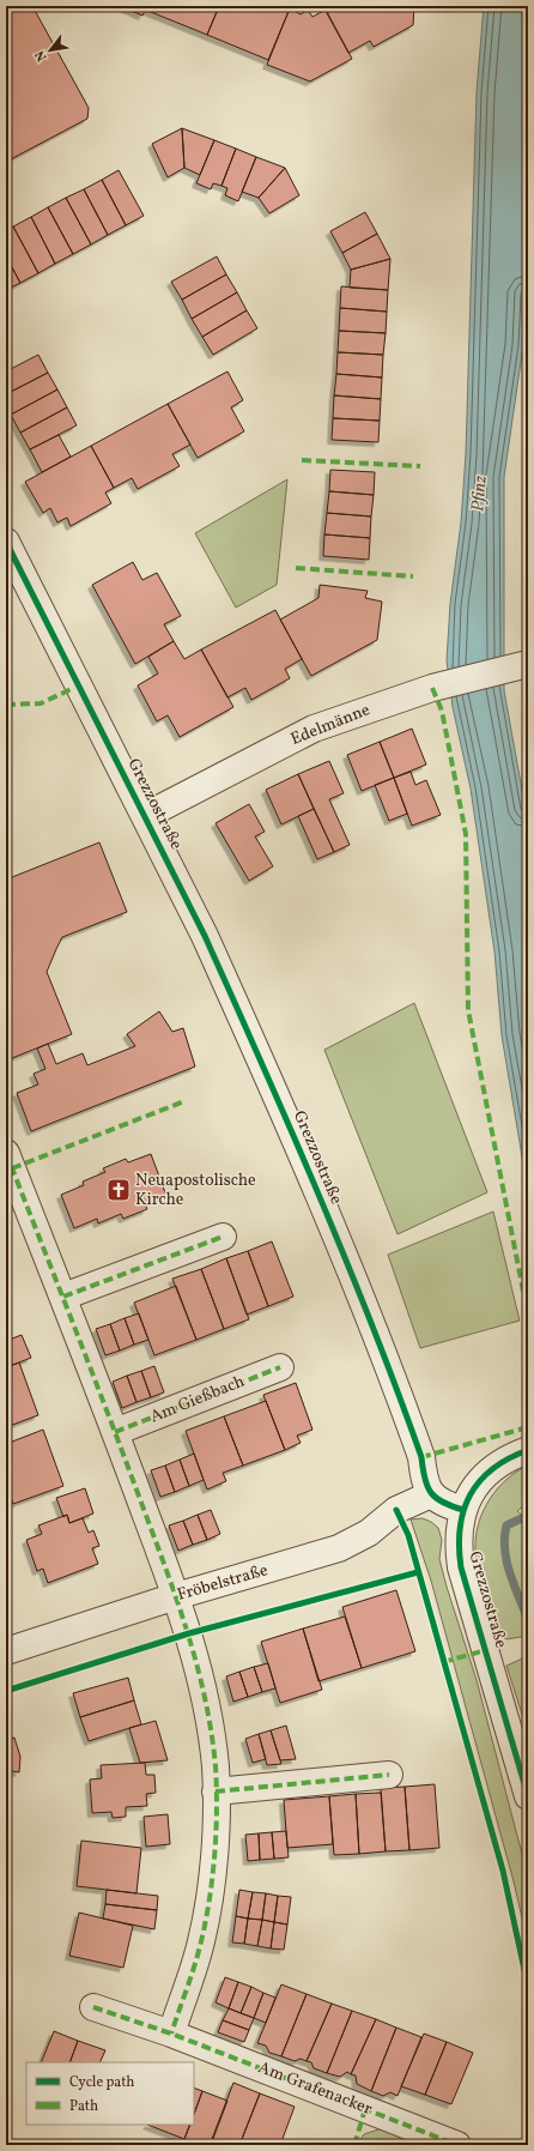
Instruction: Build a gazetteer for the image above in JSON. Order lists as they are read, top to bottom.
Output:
{
  "streets": {
    "street": [
      "Edelmänne",
      "Grezzostraße",
      "Am Gießbach",
      "Fröbelstraße",
      "Am Grafenacker"
    ]
  },
  "crossings": [
    ["Edelmänne", "Grezzostraße"],
    ["Grezzostraße", "Fröbelstraße"]
  ],
  "water": ["Pfinz"],
  "places": {
    "church": ["Neuapostolische Kirche"]
  },
  "legend": ["Cycle path", "Path"],
  "north": "bottom left"
}
